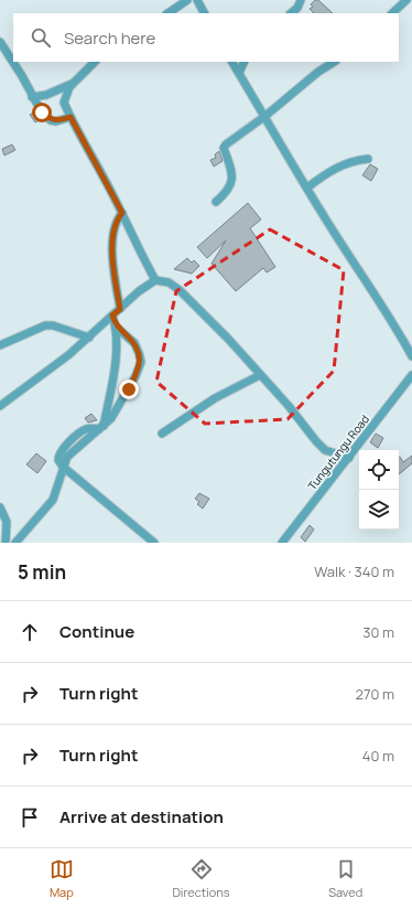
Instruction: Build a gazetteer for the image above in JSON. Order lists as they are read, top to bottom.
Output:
{
  "streets": {
    "street": ["Tungutungu Road"]
  },
  "page": {
    "search": "Search here",
    "heading": ["5 min", "Walk · 340 m"],
    "list": [
      ["Continue", "30 m"],
      ["Turn right", "270 m"],
      ["Turn right", "40 m"],
      "Arrive at destination"
    ],
    "nav": ["Map", "Directions", "Saved"]
  }
}
